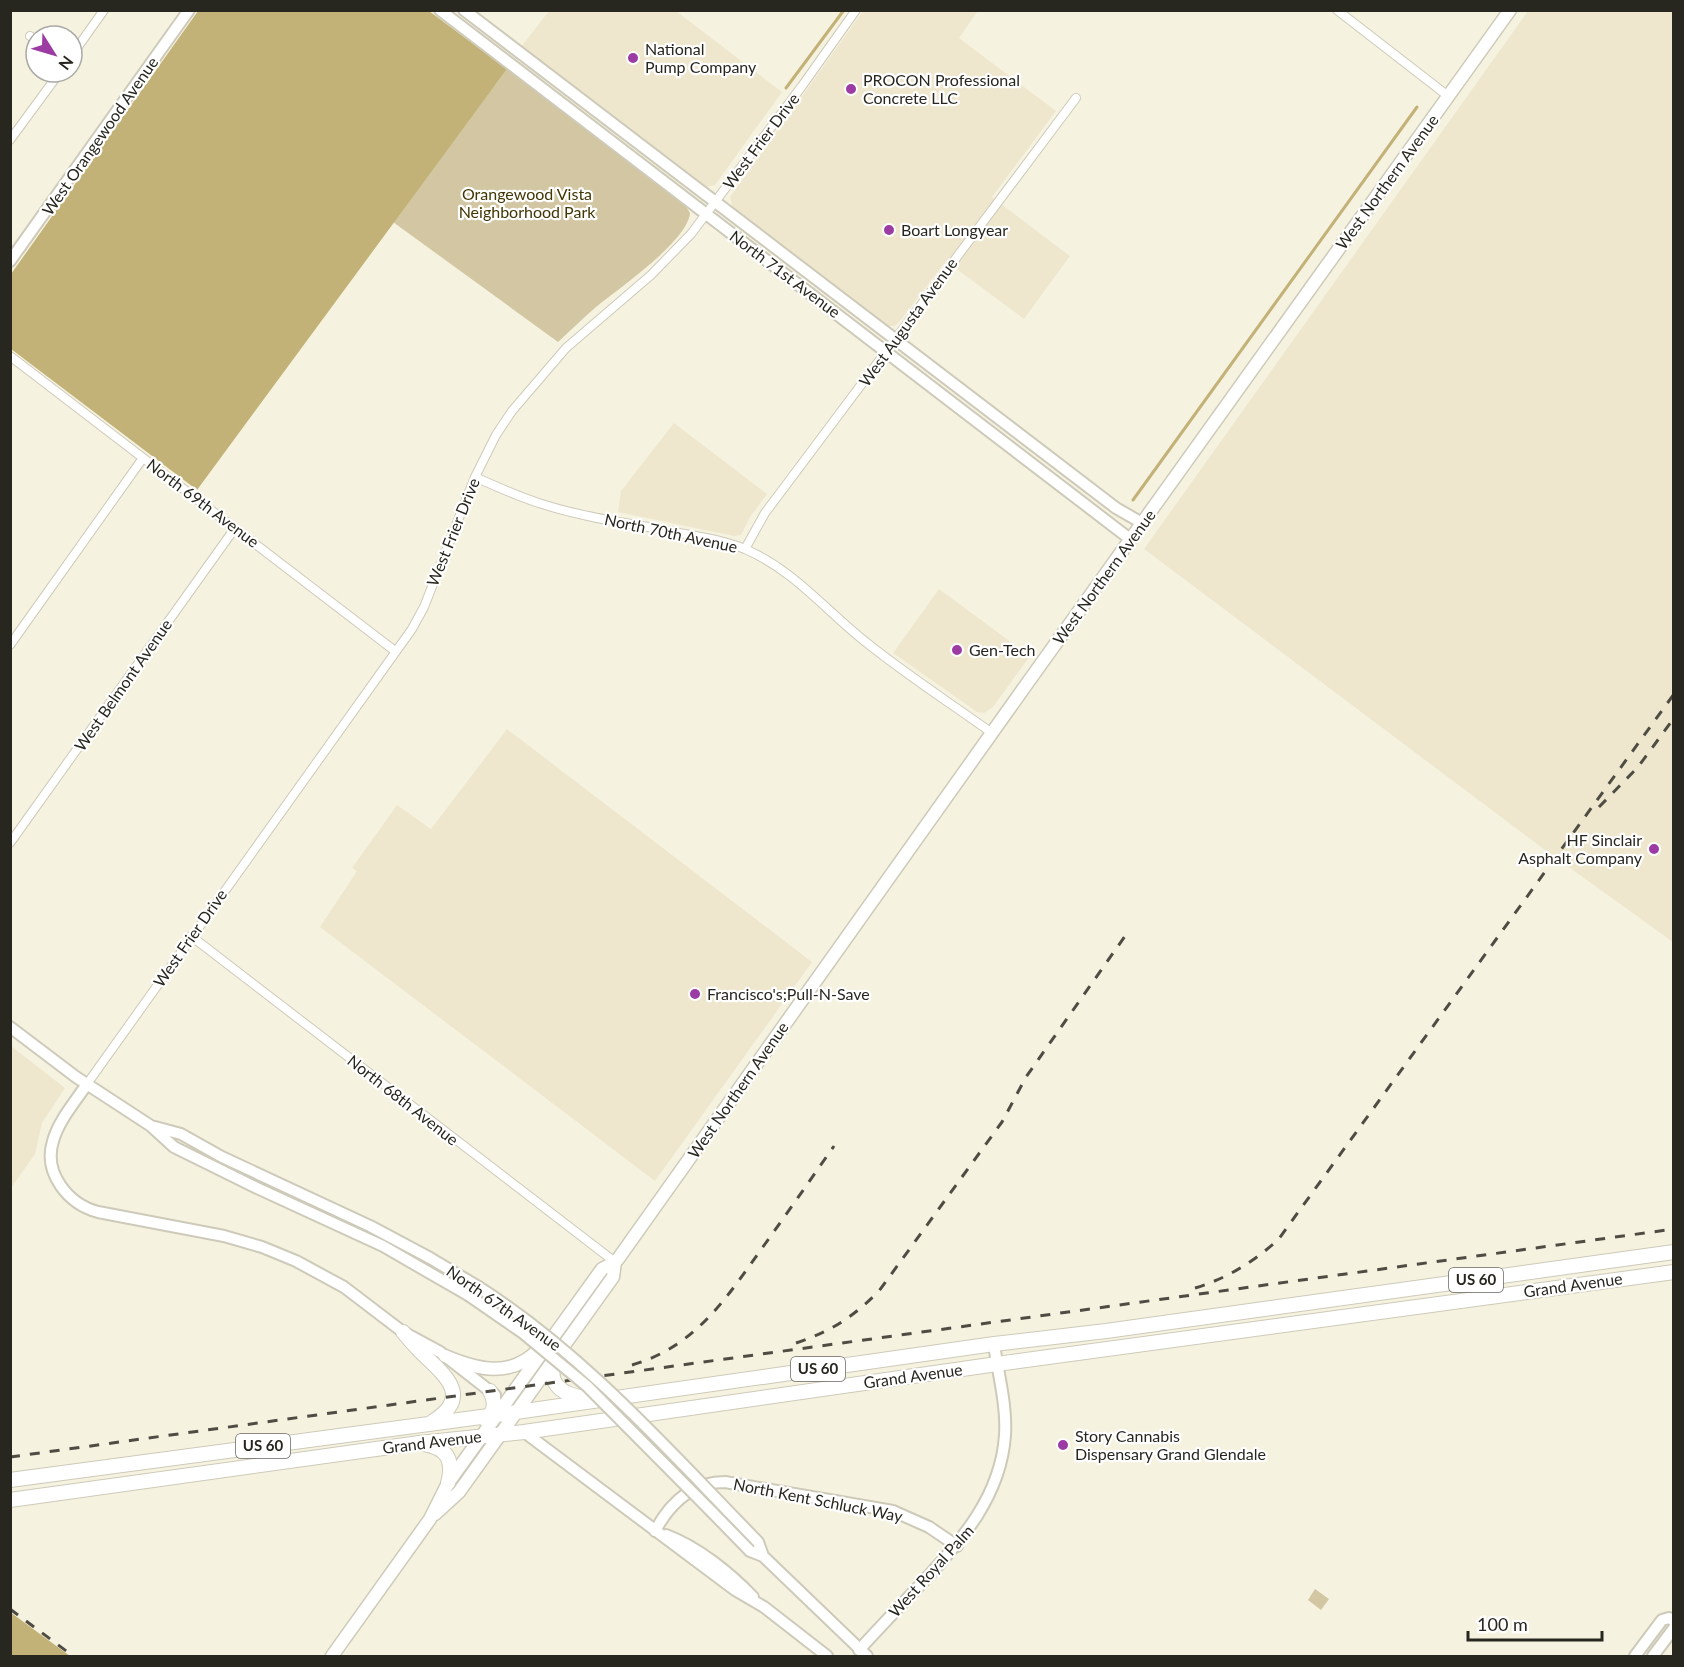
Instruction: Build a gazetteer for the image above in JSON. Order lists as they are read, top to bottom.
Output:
{
  "streets": {
    "highway": ["US 60", "Grand Avenue"],
    "main road": [
      "West Orangewood Avenue",
      "West Northern Avenue",
      "North 71st Avenue",
      "North 67th Avenue",
      "North Kent Schluck Way",
      "West Royal Palm"
    ],
    "street": [
      "West Frier Drive",
      "West Augusta Avenue",
      "North 69th Avenue",
      "North 70th Avenue",
      "West Belmont Avenue",
      "North 68th Avenue"
    ]
  },
  "crossings": [
    ["West Frier Drive", "North 71st Avenue"],
    ["West Frier Drive", "North 69th Avenue"],
    ["West Frier Drive", "North 70th Avenue"],
    ["West Frier Drive", "North 68th Avenue"],
    ["West Frier Drive", "North 67th Avenue"],
    ["West Northern Avenue", "North 71st Avenue"],
    ["West Northern Avenue", "North 70th Avenue"],
    ["West Northern Avenue", "North 68th Avenue"],
    ["West Northern Avenue", "Grand Avenue"],
    ["North 71st Avenue", "West Augusta Avenue"],
    ["West Augusta Avenue", "North 70th Avenue"],
    ["North 69th Avenue", "West Belmont Avenue"],
    ["Grand Avenue", "West Royal Palm"],
    ["North 67th Avenue", "West Royal Palm"],
    ["North Kent Schluck Way", "West Royal Palm"]
  ],
  "parks": ["Orangewood Vista Neighborhood Park"],
  "places": [
    "National Pump Company",
    "PROCON Professional Concrete LLC",
    "Boart Longyear",
    "Gen-Tech",
    "HF Sinclair Asphalt Company",
    "Francisco's;Pull-N-Save",
    "Story Cannabis Dispensary Grand Glendale"
  ],
  "scale_bar": "100 m",
  "north": "bottom right"
}
